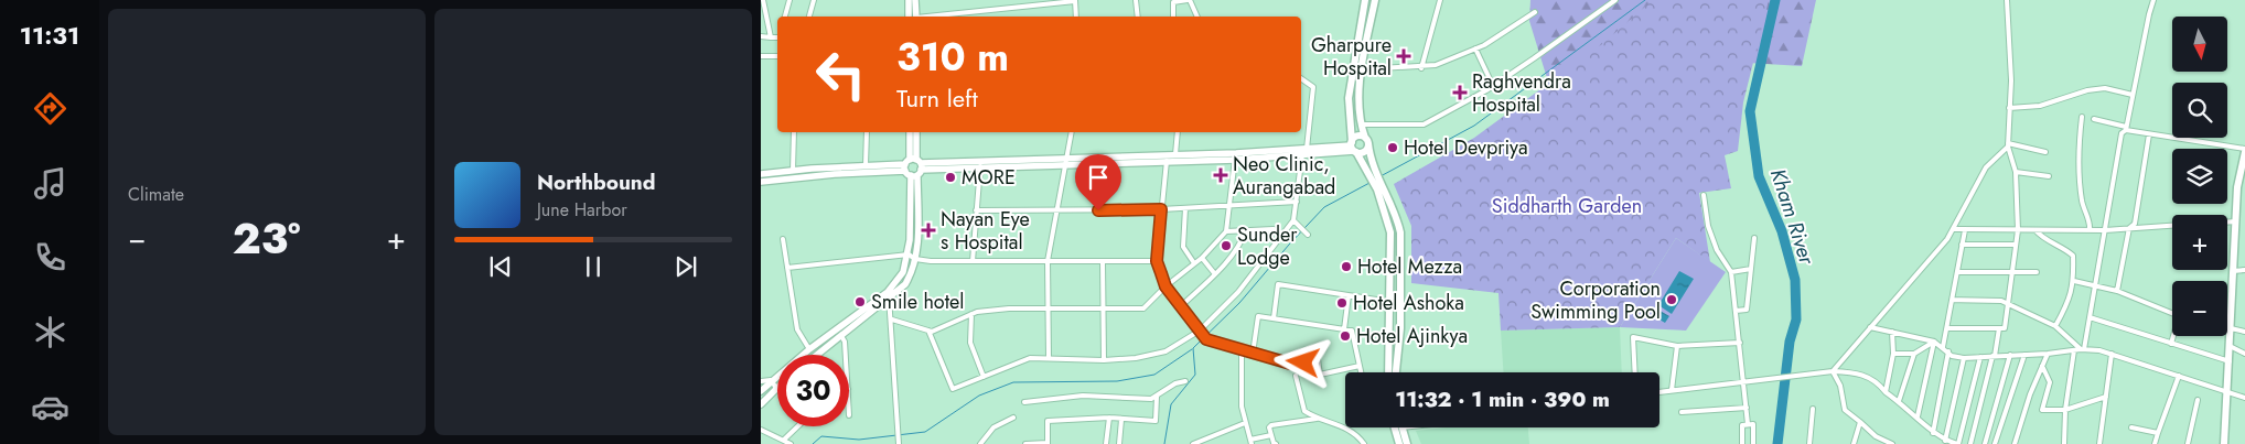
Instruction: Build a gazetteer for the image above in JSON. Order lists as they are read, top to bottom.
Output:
{
  "water": ["Kham River"],
  "parks": ["Siddharth Garden"],
  "places": {
    "health": [
      "Gharpure Hospital",
      "Raghvendra Hospital",
      "Neo Clinic, Aurangabad",
      "Nayan Eye s Hospital"
    ],
    "other": [
      "Hotel Devpriya",
      "MORE",
      "Sunder Lodge",
      "Hotel Mezza",
      "Corporation Swimming Pool",
      "Smile hotel",
      "Hotel Ashoka",
      "Hotel Ajinkya"
    ]
  },
  "north": "bottom",
  "page": {
    "tabs": "11:31",
    "tile": "Climate",
    "map_buttons": ["+", "−"],
    "turn": ["310 m", "Turn left"],
    "song": ["Northbound", "June Harbor"],
    "heat": ["−", "23°", "+"],
    "limit": "30",
    "trip": "11:32 · 1 min · 390 m"
  }
}
